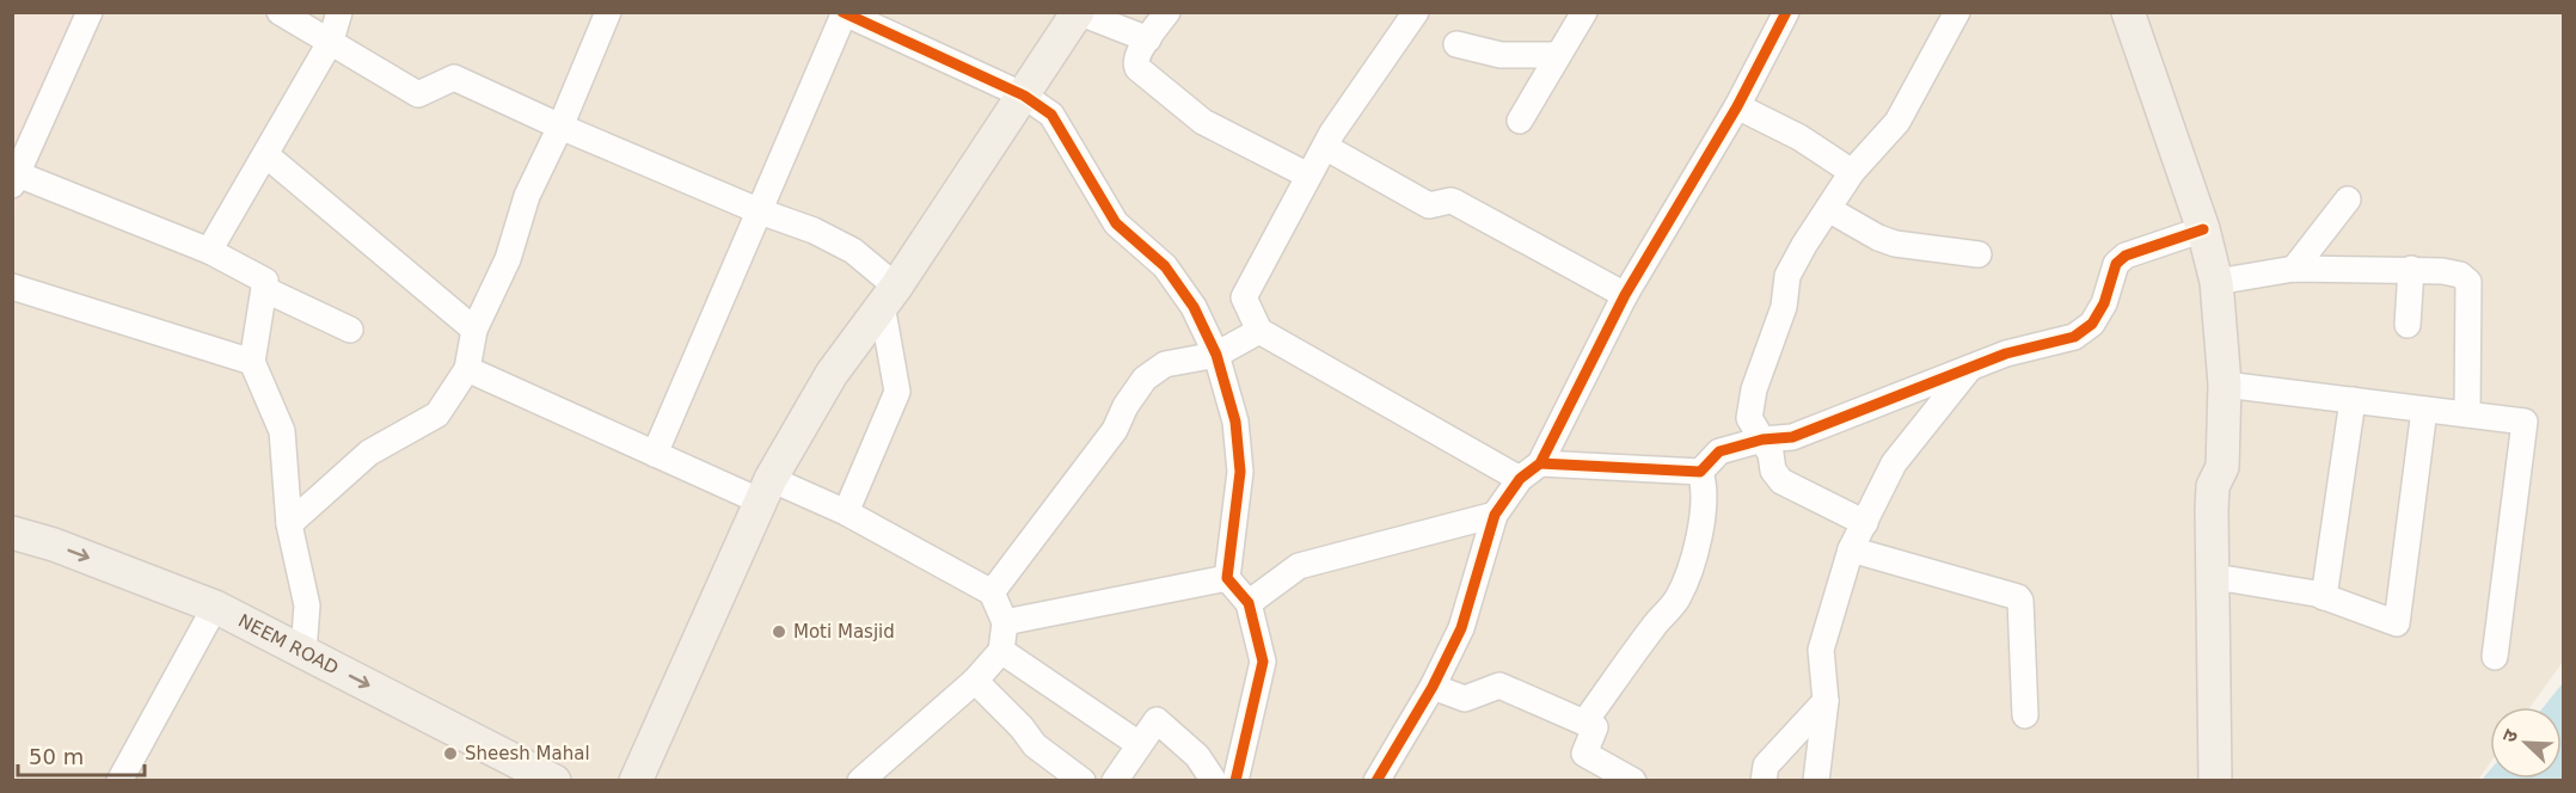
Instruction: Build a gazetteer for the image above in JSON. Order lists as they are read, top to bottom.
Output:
{
  "streets": {
    "main road": ["NEEM ROAD"]
  },
  "one_way": ["NEEM ROAD"],
  "places": ["Moti Masjid", "Sheesh Mahal"],
  "scale_bar": "50 m",
  "north": "top left"
}
